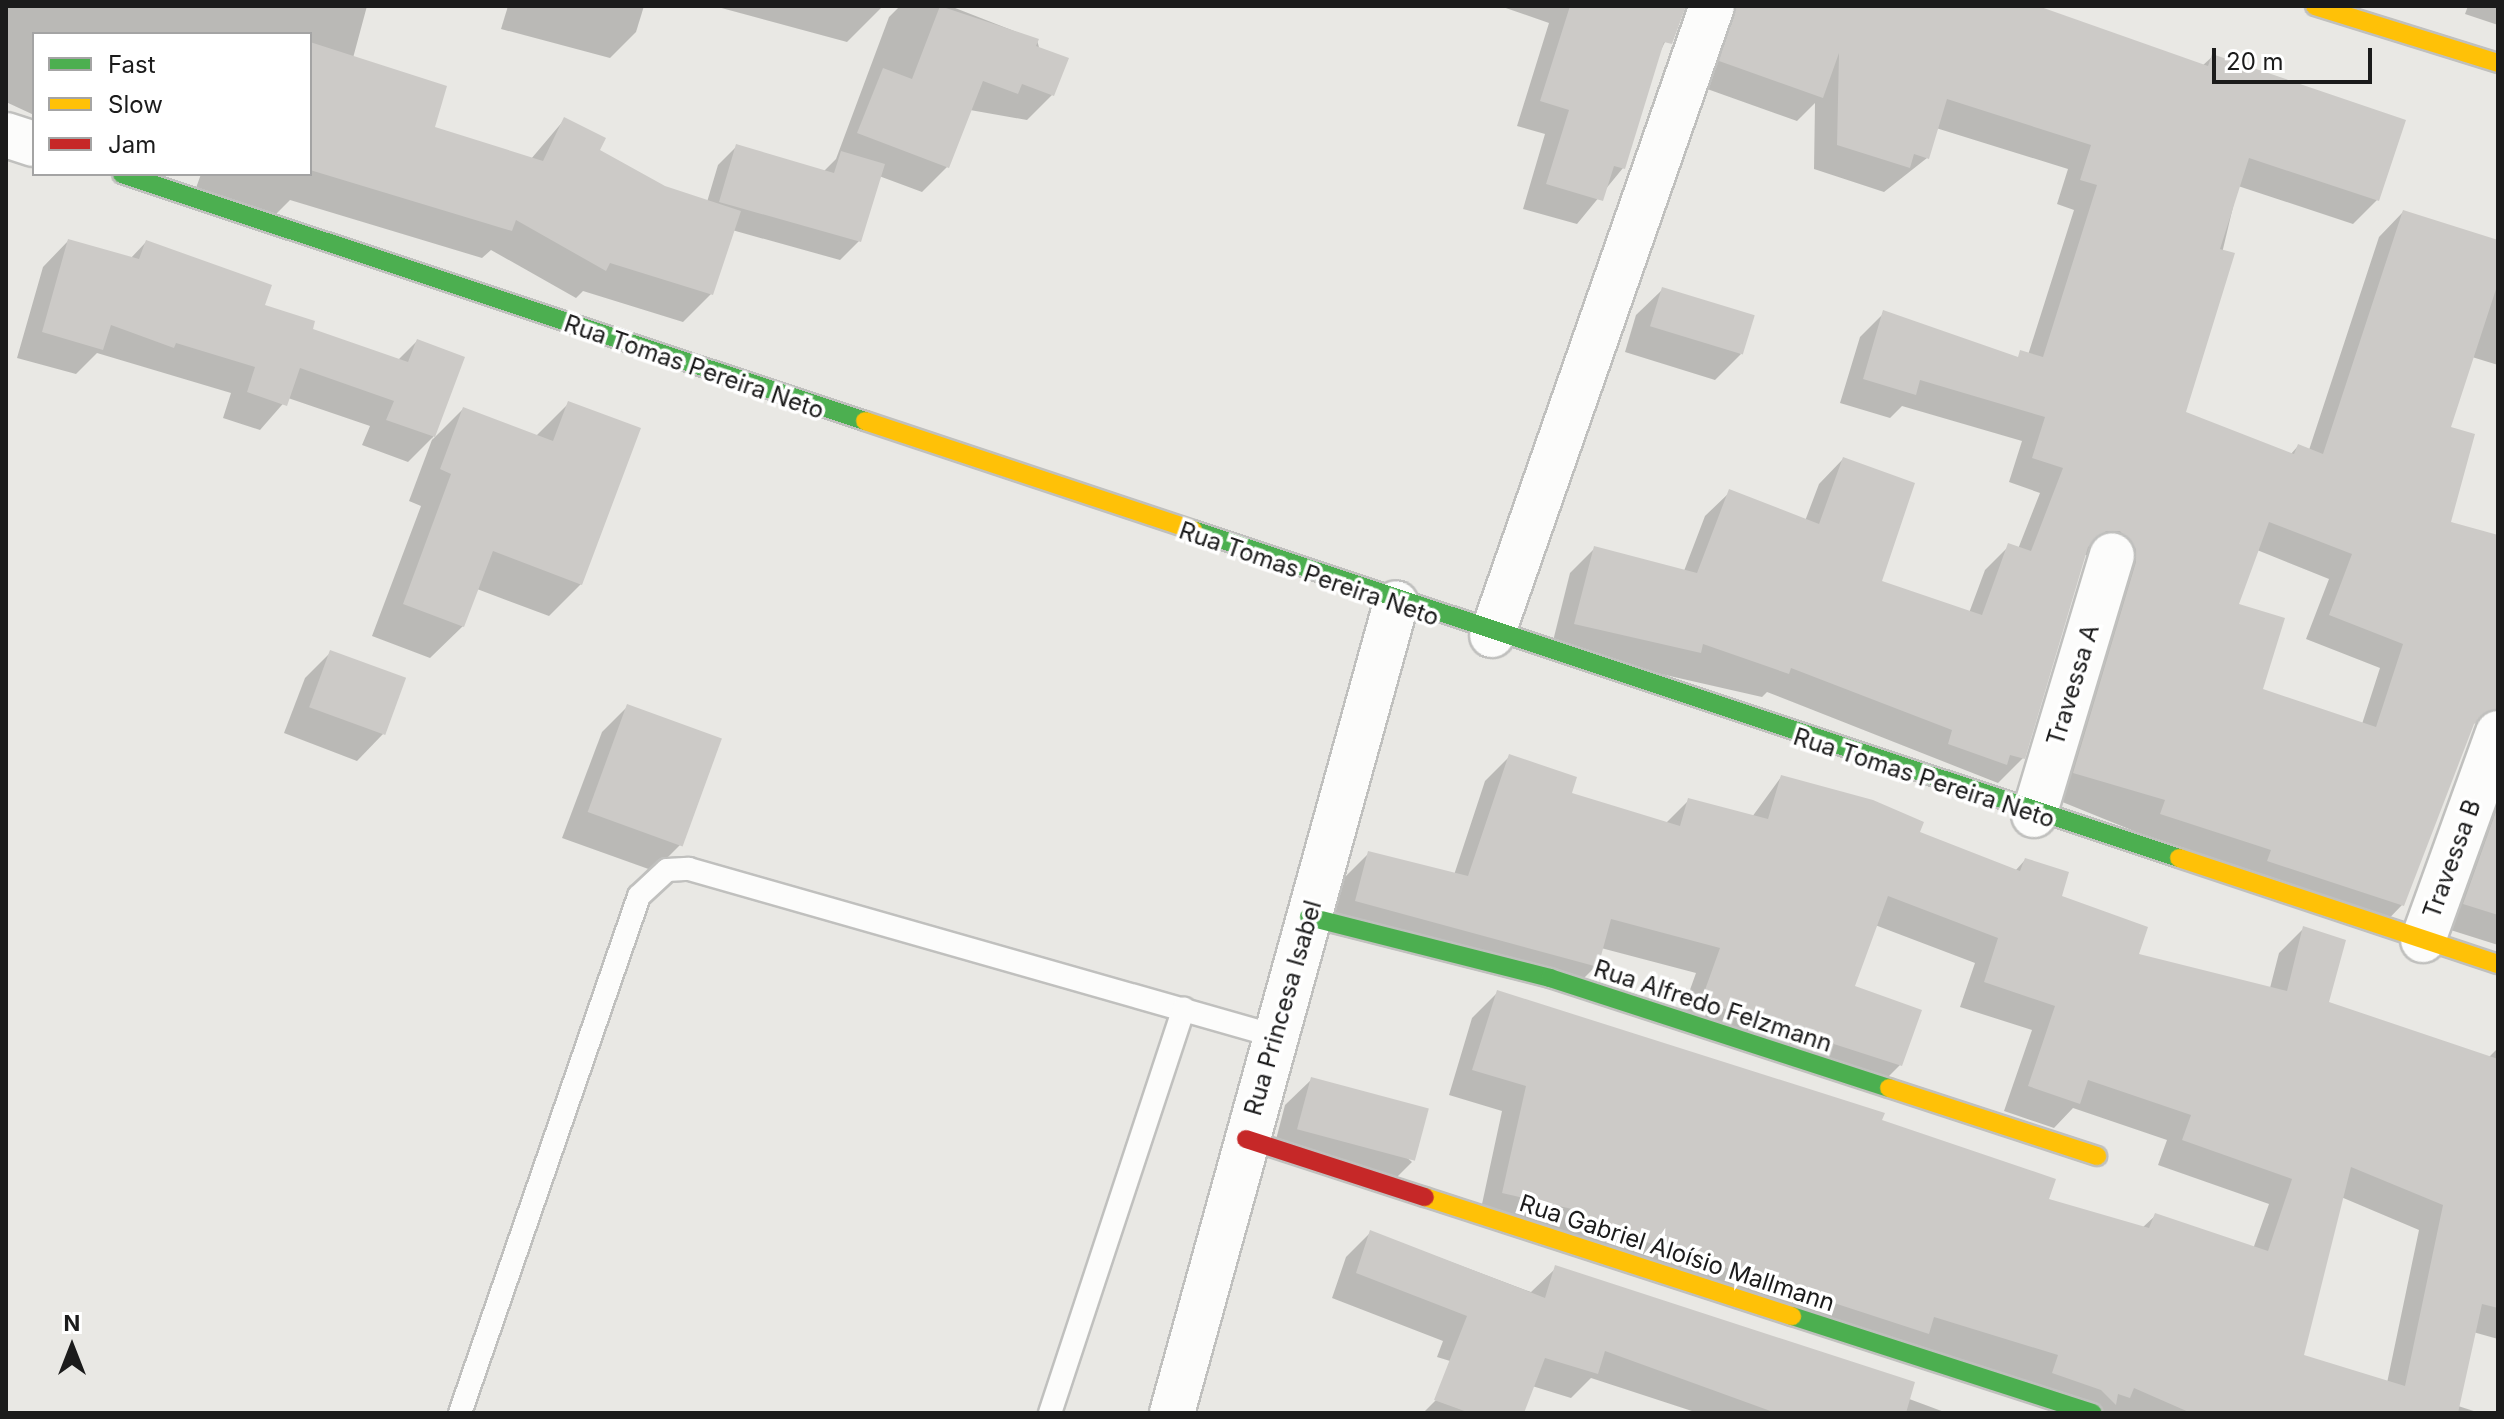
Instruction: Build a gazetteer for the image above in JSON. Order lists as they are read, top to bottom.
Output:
{
  "streets": {
    "street": [
      "Rua Tomas Pereira Neto",
      "Travessa A",
      "Travessa B",
      "Rua Alfredo Felzmann",
      "Rua Princesa Isabel",
      "Rua Gabriel Aloísio Mallmann"
    ]
  },
  "crossings": [
    ["Rua Tomas Pereira Neto", "Travessa A"],
    ["Rua Tomas Pereira Neto", "Travessa B"],
    ["Rua Tomas Pereira Neto", "Rua Princesa Isabel"],
    ["Rua Alfredo Felzmann", "Rua Princesa Isabel"],
    ["Rua Princesa Isabel", "Rua Gabriel Aloísio Mallmann"]
  ],
  "legend": ["Fast", "Slow", "Jam"],
  "scale_bar": "20 m",
  "north": "top"
}
